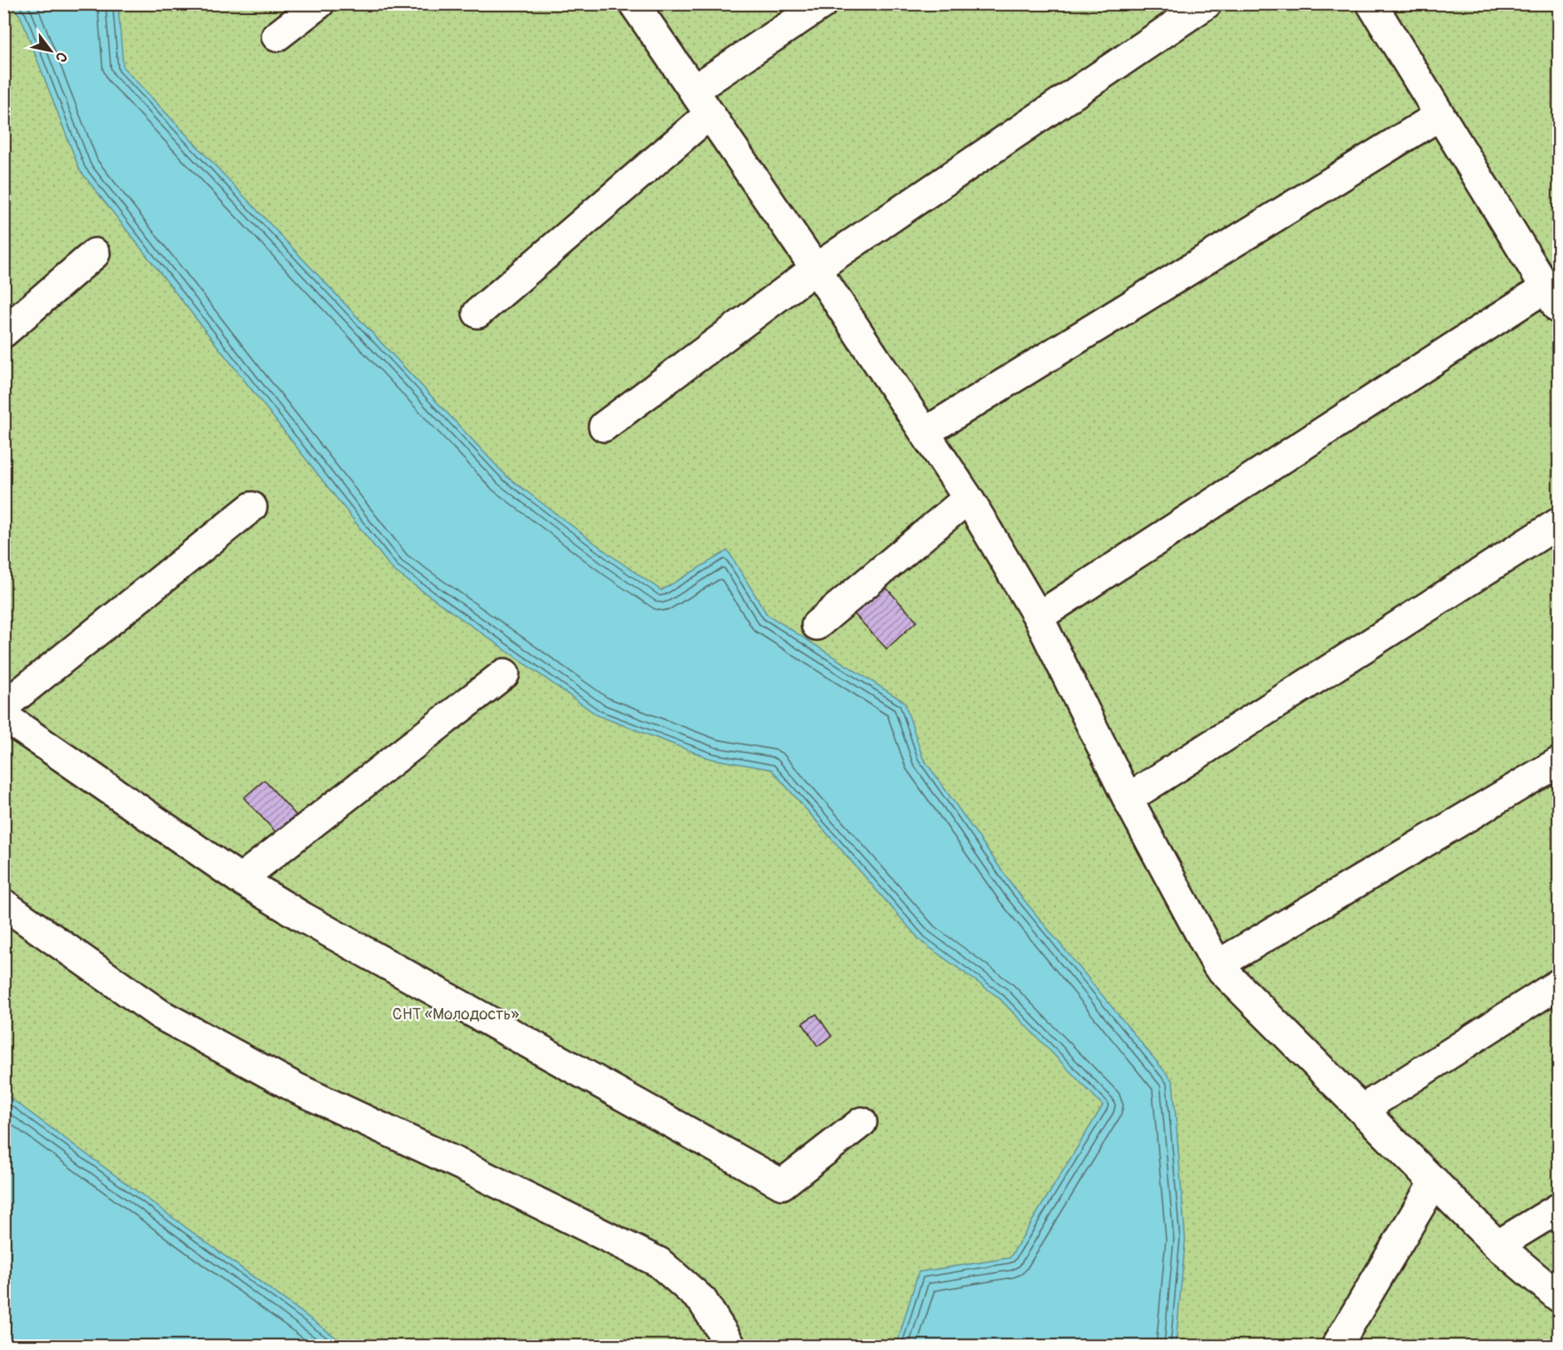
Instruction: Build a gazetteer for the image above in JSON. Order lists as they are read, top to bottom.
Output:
{
  "parks": ["СНТ «Молодость»"],
  "north": "bottom right"
}
